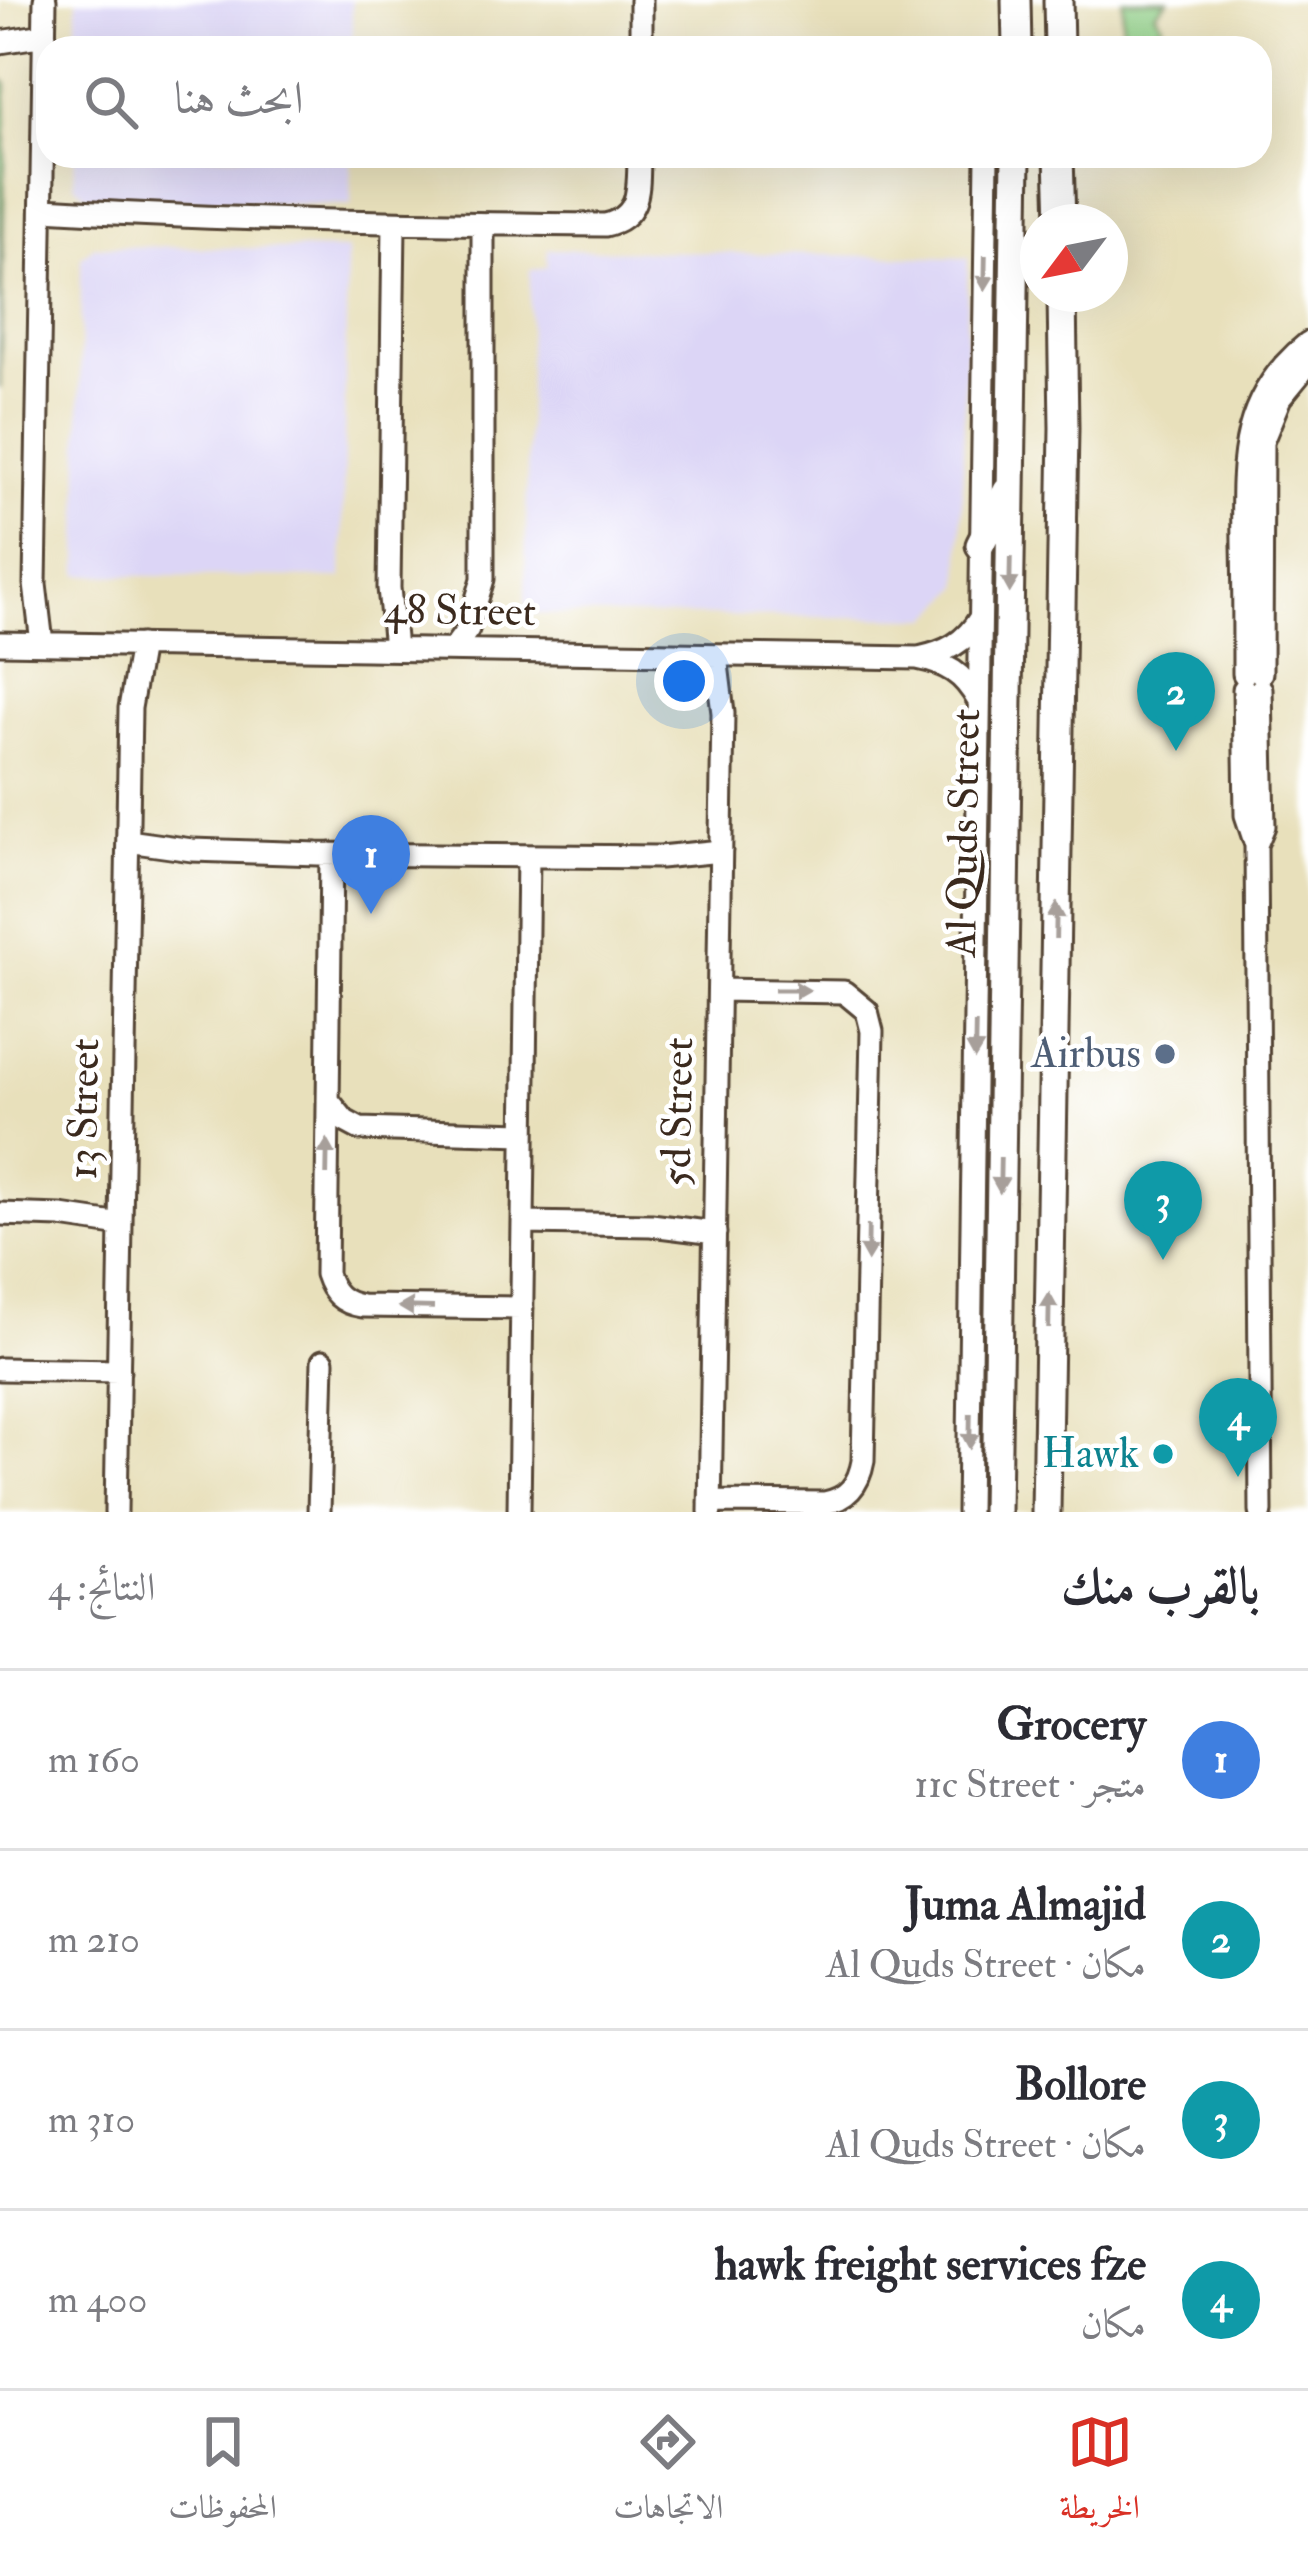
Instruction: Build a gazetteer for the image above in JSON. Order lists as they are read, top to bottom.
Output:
{
  "streets": {
    "main road": ["Al Quds Street"],
    "street": ["48 Street", "13 Street", "5d Street"]
  },
  "crossings": [
    ["48 Street", "13 Street"],
    ["48 Street", "5d Street"]
  ],
  "places": ["Airbus", "Hawk"],
  "north": "bottom left",
  "page": {
    "search": "ابحث هنا",
    "pins": [
      "2",
      "1",
      "3",
      "4"
    ],
    "heading": ["بالقرب منك", "النتائج: 4"],
    "list": [
      {
        "mark": "1",
        "name": "Grocery",
        "note": "متجر · 11c Street",
        "value": "160 m"
      },
      {
        "mark": "2",
        "name": "Juma Almajid",
        "note": "مكان · Al Quds Street",
        "value": "210 m"
      },
      {
        "mark": "3",
        "name": "Bollore",
        "note": "مكان · Al Quds Street",
        "value": "310 m"
      },
      {
        "mark": "4",
        "name": "hawk freight services fze",
        "note": "مكان",
        "value": "400 m"
      }
    ],
    "nav": ["الخريطة", "الاتجاهات", "المحفوظات"]
  }
}
